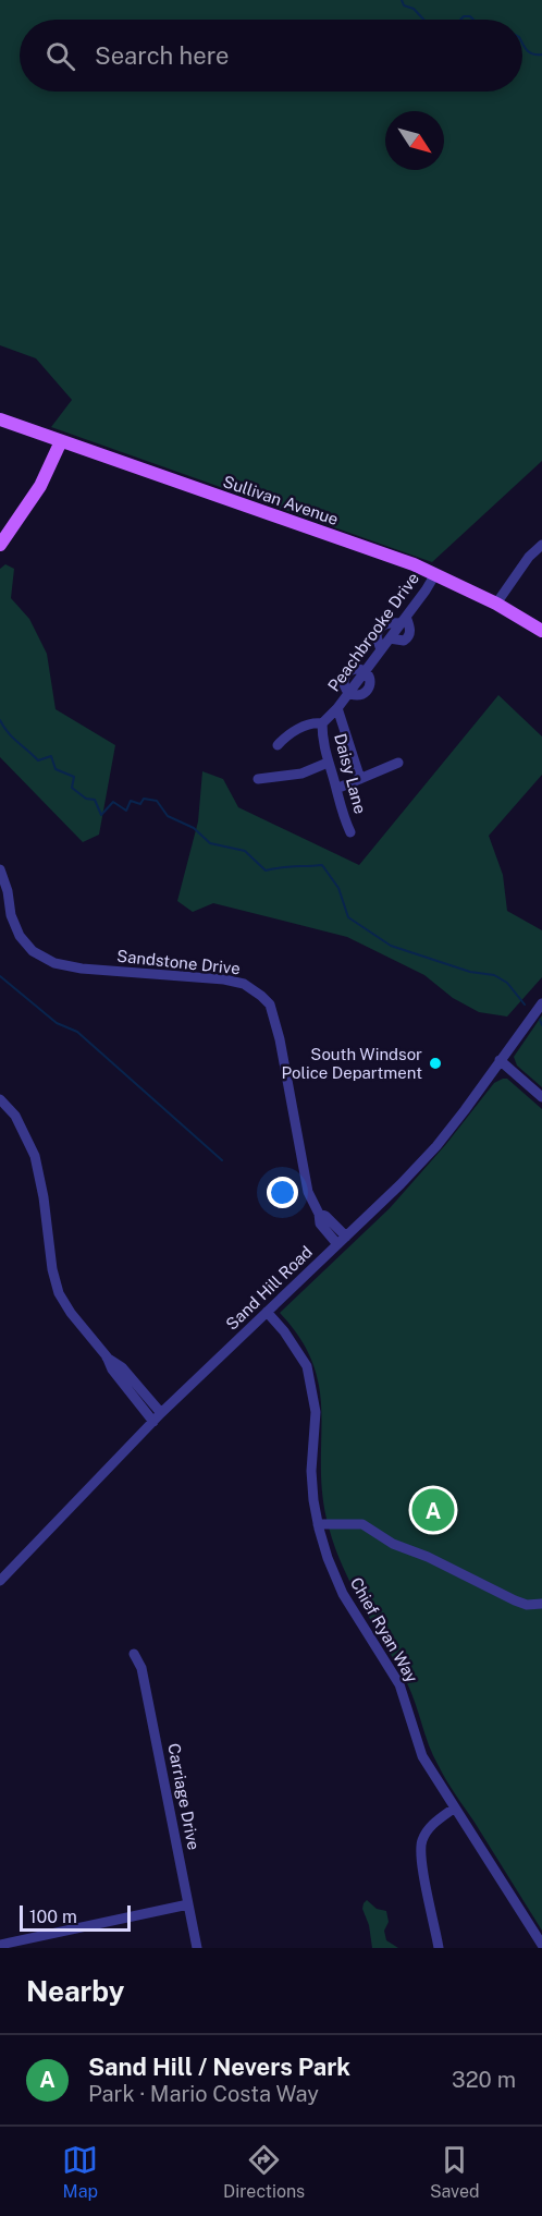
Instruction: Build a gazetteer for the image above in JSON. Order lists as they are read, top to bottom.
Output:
{
  "streets": {
    "main road": ["Sullivan Avenue"],
    "street": [
      "Peachbrooke Drive",
      "Daisy Lane",
      "Sandstone Drive",
      "Sand Hill Road",
      "Chief Ryan Way",
      "Carriage Drive"
    ]
  },
  "crossings": [
    ["Sullivan Avenue", "Peachbrooke Drive"],
    ["Peachbrooke Drive", "Daisy Lane"],
    ["Sandstone Drive", "Sand Hill Road"],
    ["Sand Hill Road", "Chief Ryan Way"]
  ],
  "places": ["South Windsor Police Department"],
  "scale_bar": "100 m",
  "north": "bottom right",
  "page": {
    "search": "Search here",
    "pins": "A",
    "scale": "100 m",
    "heading": "Nearby",
    "list": [
      {
        "mark": "A",
        "name": "Sand Hill / Nevers Park",
        "note": "Park · Mario Costa Way",
        "value": "320 m"
      }
    ],
    "nav": ["Map", "Directions", "Saved"]
  }
}
